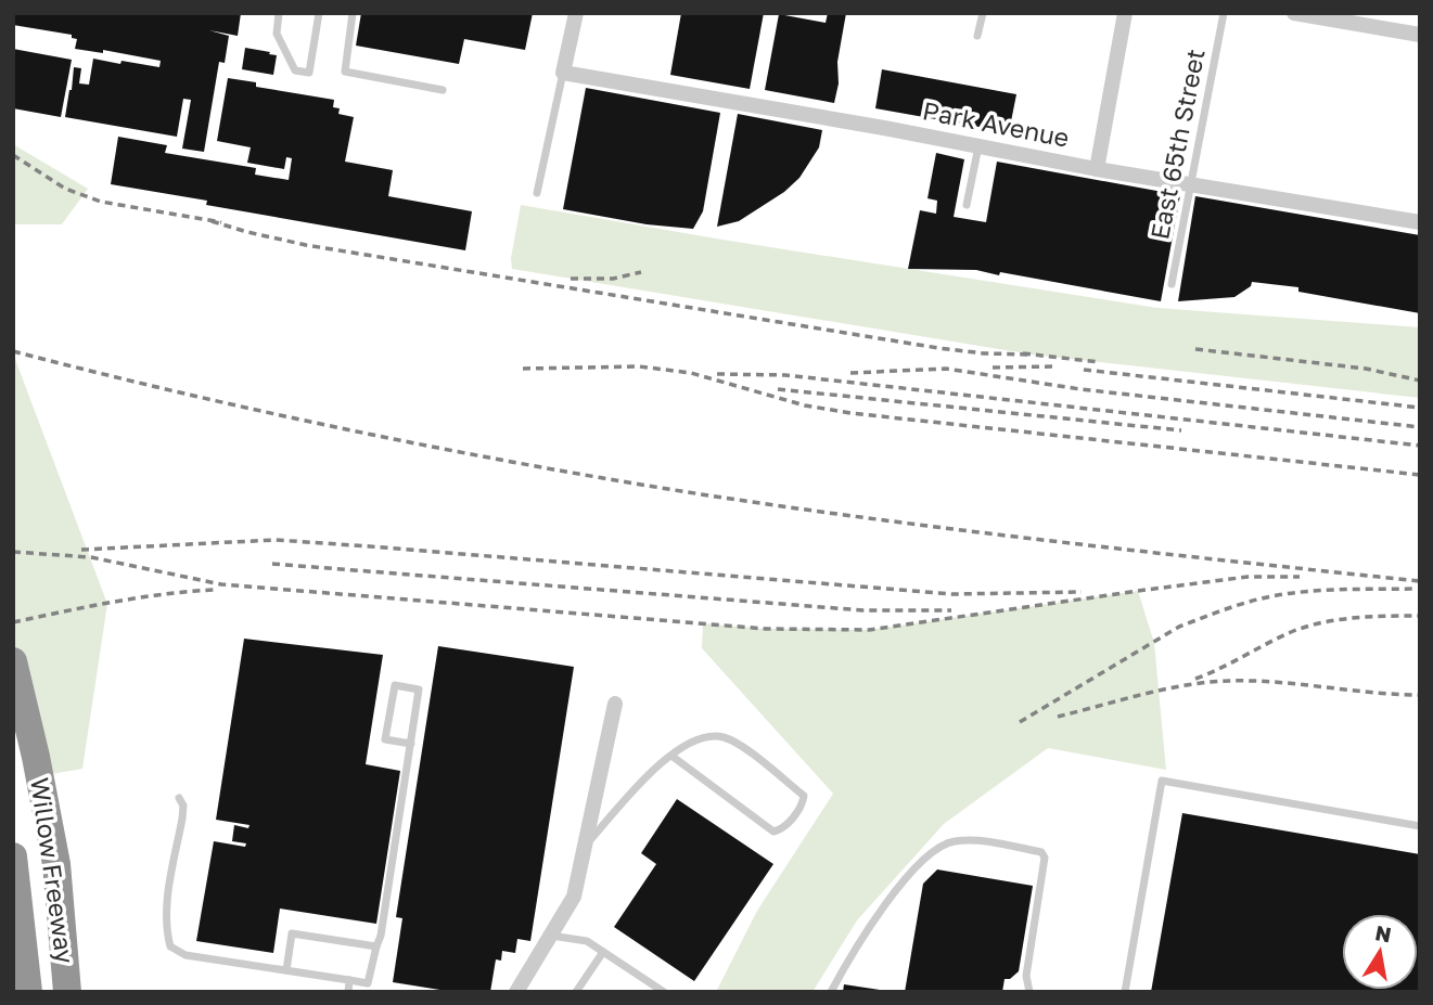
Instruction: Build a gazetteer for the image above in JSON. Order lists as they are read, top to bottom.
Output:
{
  "streets": {
    "highway": ["Willow Freeway"],
    "street": ["Park Avenue"],
    "lane": ["East 65th Street"]
  },
  "crossings": [
    ["Park Avenue", "East 65th Street"]
  ],
  "north": "top"
}
